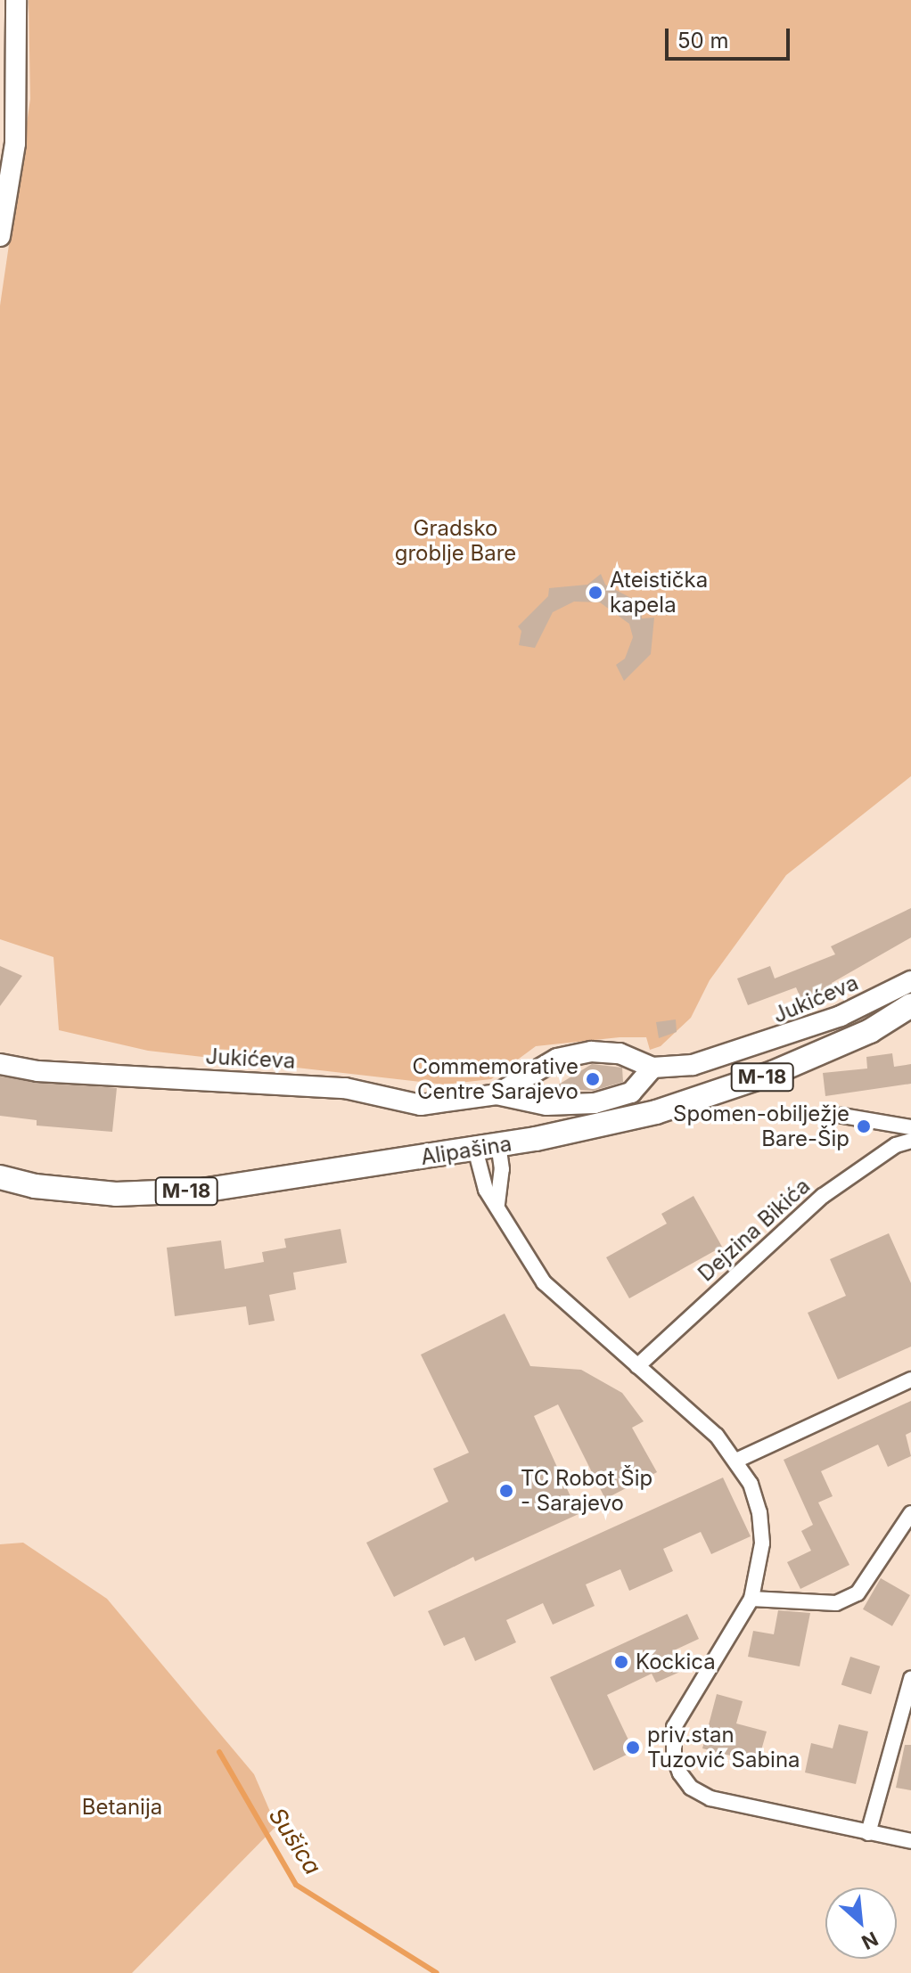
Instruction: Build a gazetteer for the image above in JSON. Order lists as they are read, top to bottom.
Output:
{
  "streets": {
    "main road": ["M-18", "Alipašina"],
    "street": ["Jukićeva", "Dejzina Bikića"]
  },
  "water": ["Sušica"],
  "parks": ["Gradsko groblje Bare", "Betanija"],
  "places": [
    "Ateistička kapela",
    "Commemorative Centre Sarajevo",
    "Spomen-obilježje Bare-Šip",
    "TC Robot Šip - Sarajevo",
    "Kockica",
    "priv.stan Tuzović Sabina"
  ],
  "scale_bar": "50 m",
  "north": "bottom right"
}
